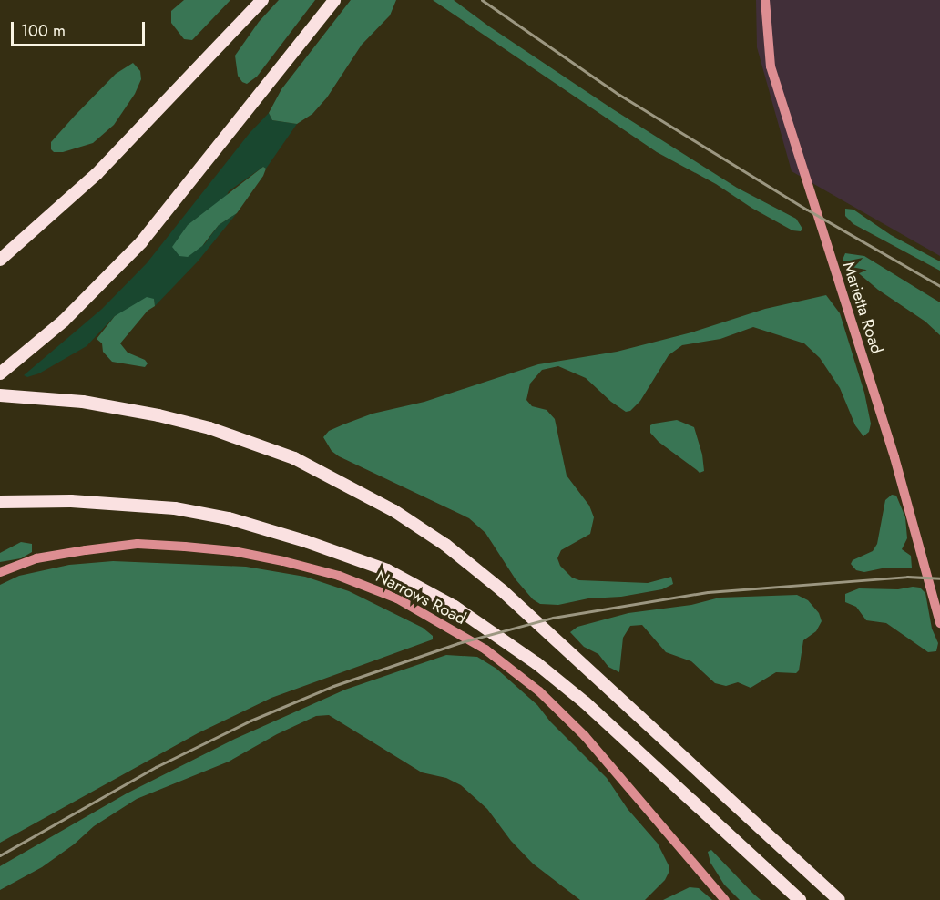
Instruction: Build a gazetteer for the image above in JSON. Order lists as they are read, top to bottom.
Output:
{
  "streets": {
    "street": ["Marietta Road", "Narrows Road"]
  },
  "scale_bar": "100 m"
}
